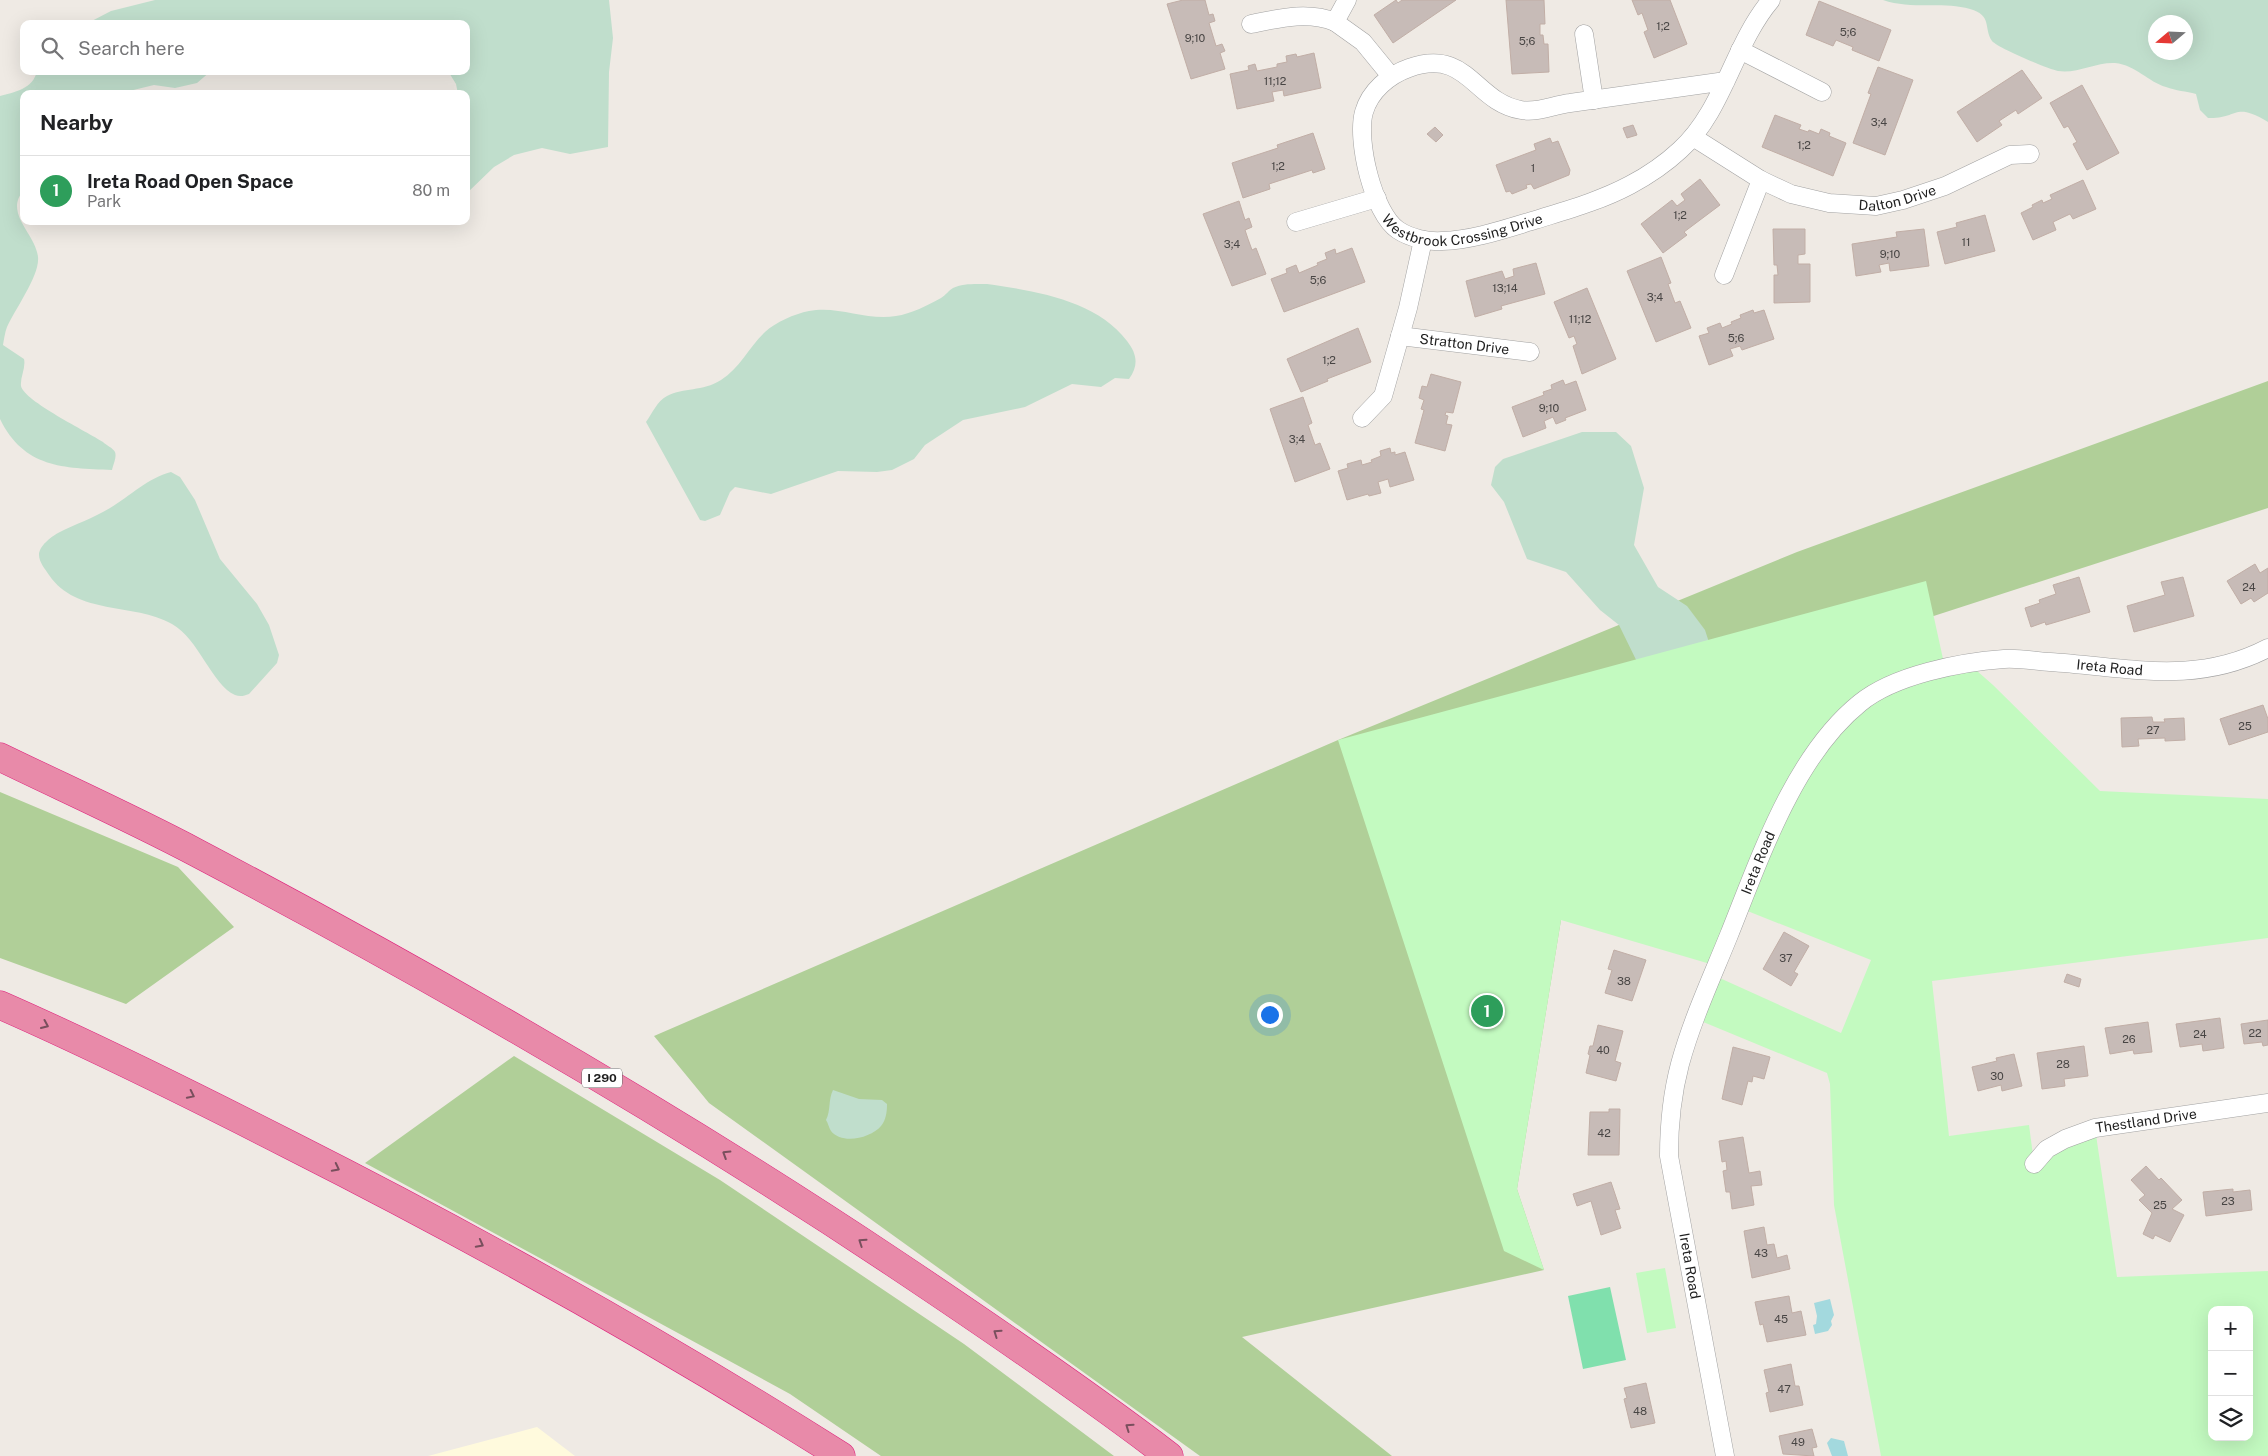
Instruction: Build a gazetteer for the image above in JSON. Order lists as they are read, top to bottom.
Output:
{
  "streets": {
    "highway": ["I 290"],
    "street": [
      "Dalton Drive",
      "Westbrook Crossing Drive",
      "Stratton Drive",
      "Ireta Road",
      "Thestland Drive"
    ]
  },
  "crossings": [
    ["Dalton Drive", "Westbrook Crossing Drive"],
    ["Westbrook Crossing Drive", "Stratton Drive"]
  ],
  "house_numbers": [
    "1;2",
    "5;6",
    "9;10",
    "5;6",
    "11;12",
    "3;4",
    "1;2",
    "1;2",
    "1",
    "1;2",
    "11",
    "3;4",
    "9;10",
    "5;6",
    "13;14",
    "3;4",
    "11;12",
    "5;6",
    "1;2",
    "9;10",
    "3;4",
    "24",
    "25",
    "27",
    "37",
    "38",
    "22",
    "24",
    "26",
    "40",
    "28",
    "30",
    "42",
    "23",
    "25",
    "43",
    "45",
    "47",
    "48",
    "49"
  ],
  "north": "left",
  "page": {
    "search": "Search here",
    "heading": "Nearby",
    "list": [
      {
        "mark": "1",
        "name": "Ireta Road Open Space",
        "note": "Park",
        "value": "80 m"
      }
    ],
    "pins": "1",
    "map_buttons": ["+", "−"]
  }
}
